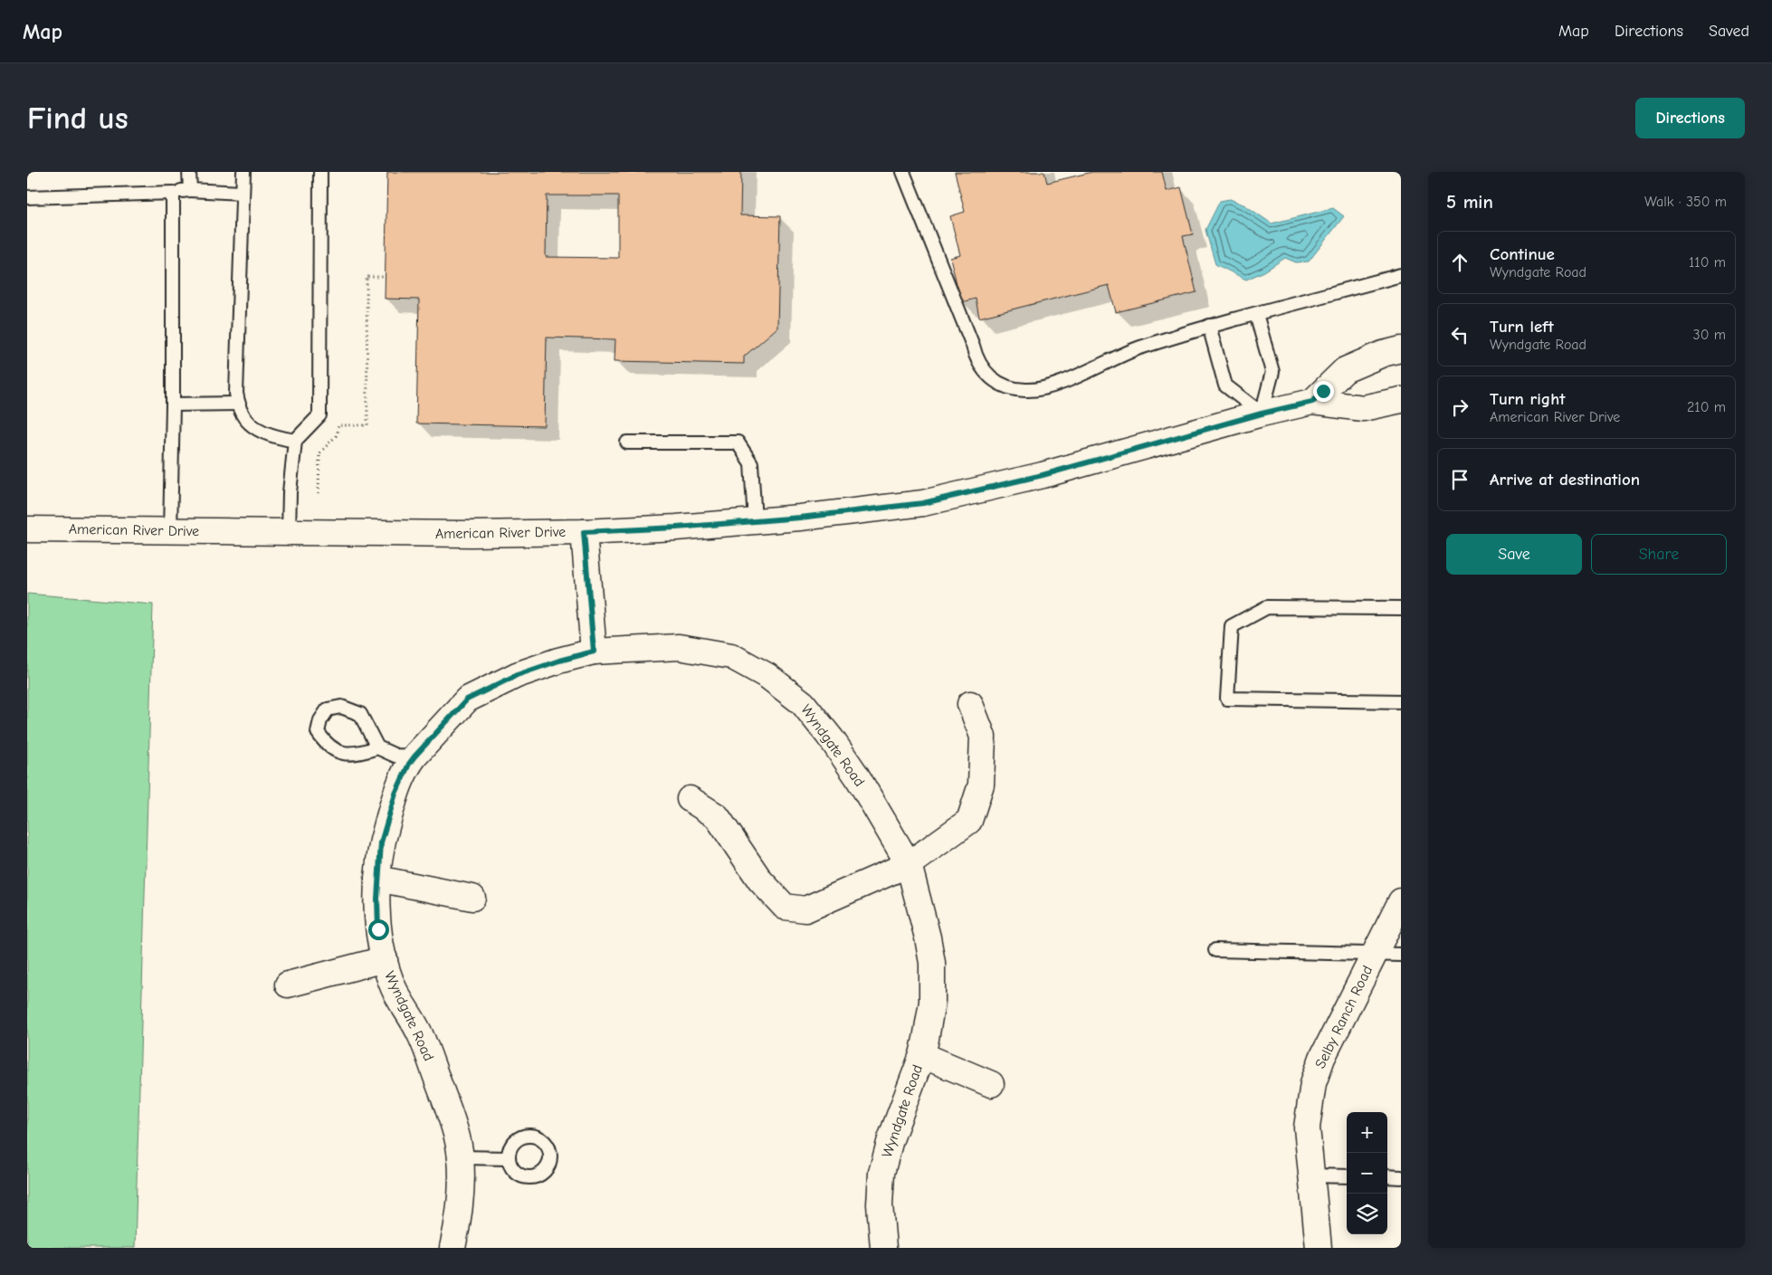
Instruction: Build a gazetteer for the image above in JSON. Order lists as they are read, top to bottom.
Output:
{
  "streets": {
    "street": ["American River Drive", "Wyndgate Road", "Selby Ranch Road"]
  },
  "page": {
    "header": "Map",
    "nav": ["Map", "Directions", "Saved"],
    "buttons": [
      "Directions",
      ["Save", "Share"]
    ],
    "title": "Find us",
    "heading": ["5 min", "Walk · 350 m"],
    "list": [
      ["Continue", "Wyndgate Road", "110 m"],
      ["Turn left", "Wyndgate Road", "30 m"],
      ["Turn right", "American River Drive", "210 m"],
      "Arrive at destination"
    ],
    "map_buttons": ["+", "−"]
  }
}
